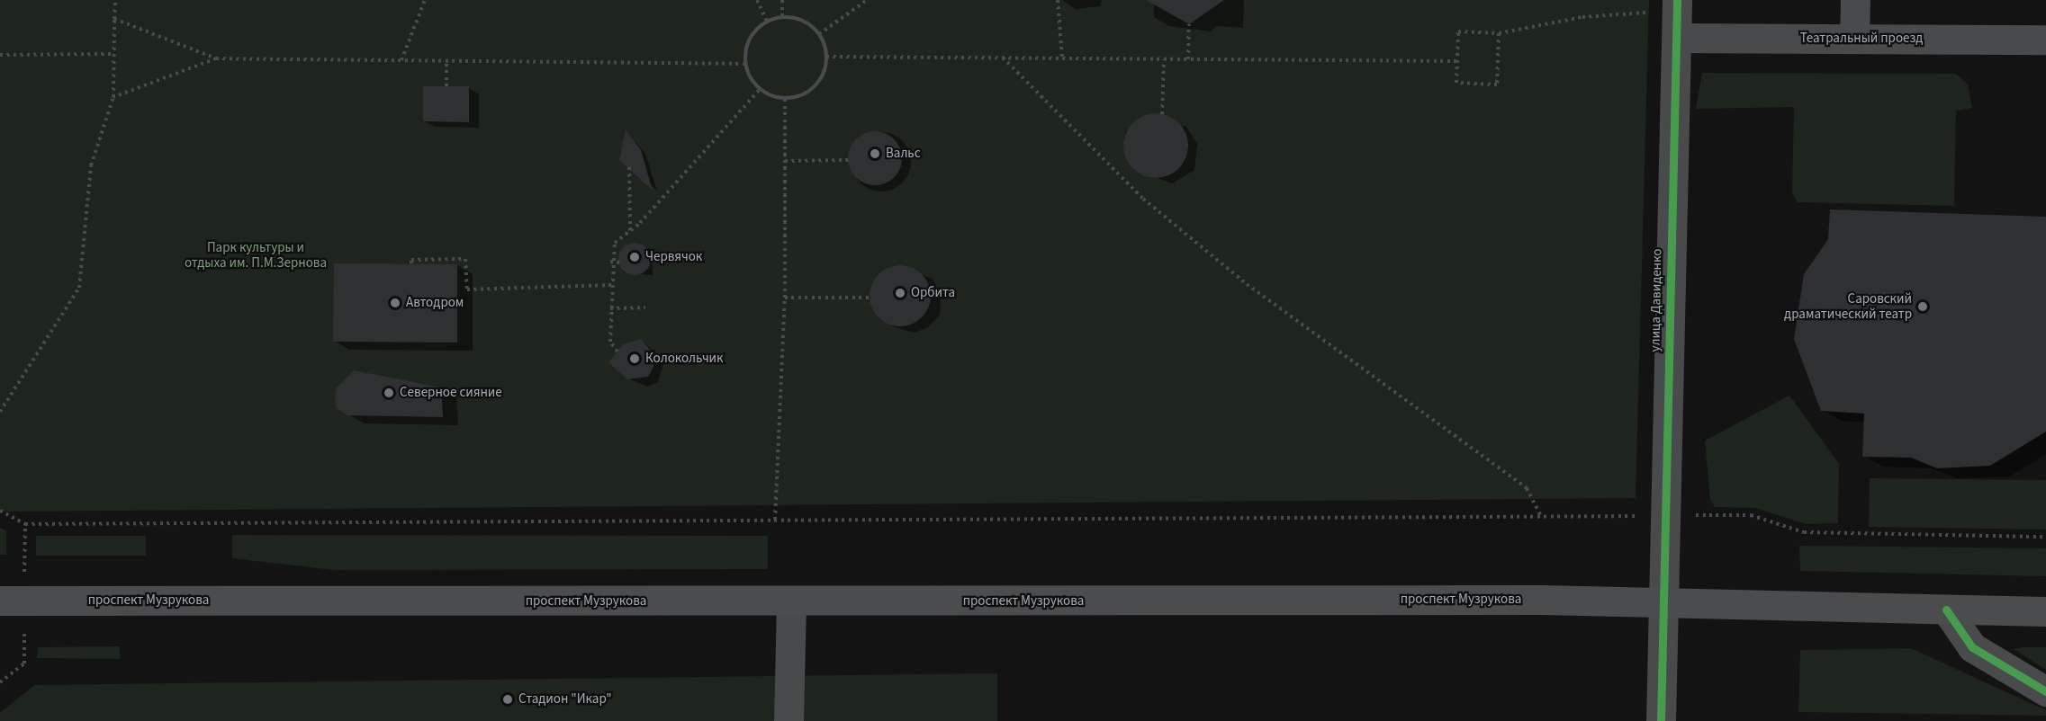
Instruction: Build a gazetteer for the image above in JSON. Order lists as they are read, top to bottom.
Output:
{
  "streets": {
    "main road": ["проспект Музрукова"],
    "street": ["Театральный проезд", "улица Давиденко"]
  },
  "crossings": [
    ["Театральный проезд", "улица Давиденко"],
    ["улица Давиденко", "проспект Музрукова"]
  ],
  "parks": ["Парк культуры и отдыха им. П.М.Зернова"],
  "places": [
    "Вальс",
    "Червячок",
    "Орбита",
    "Автодром",
    "Саровский драматический театр",
    "Колокольчик",
    "Северное сияние",
    "Стадион \"Икар\""
  ]
}
